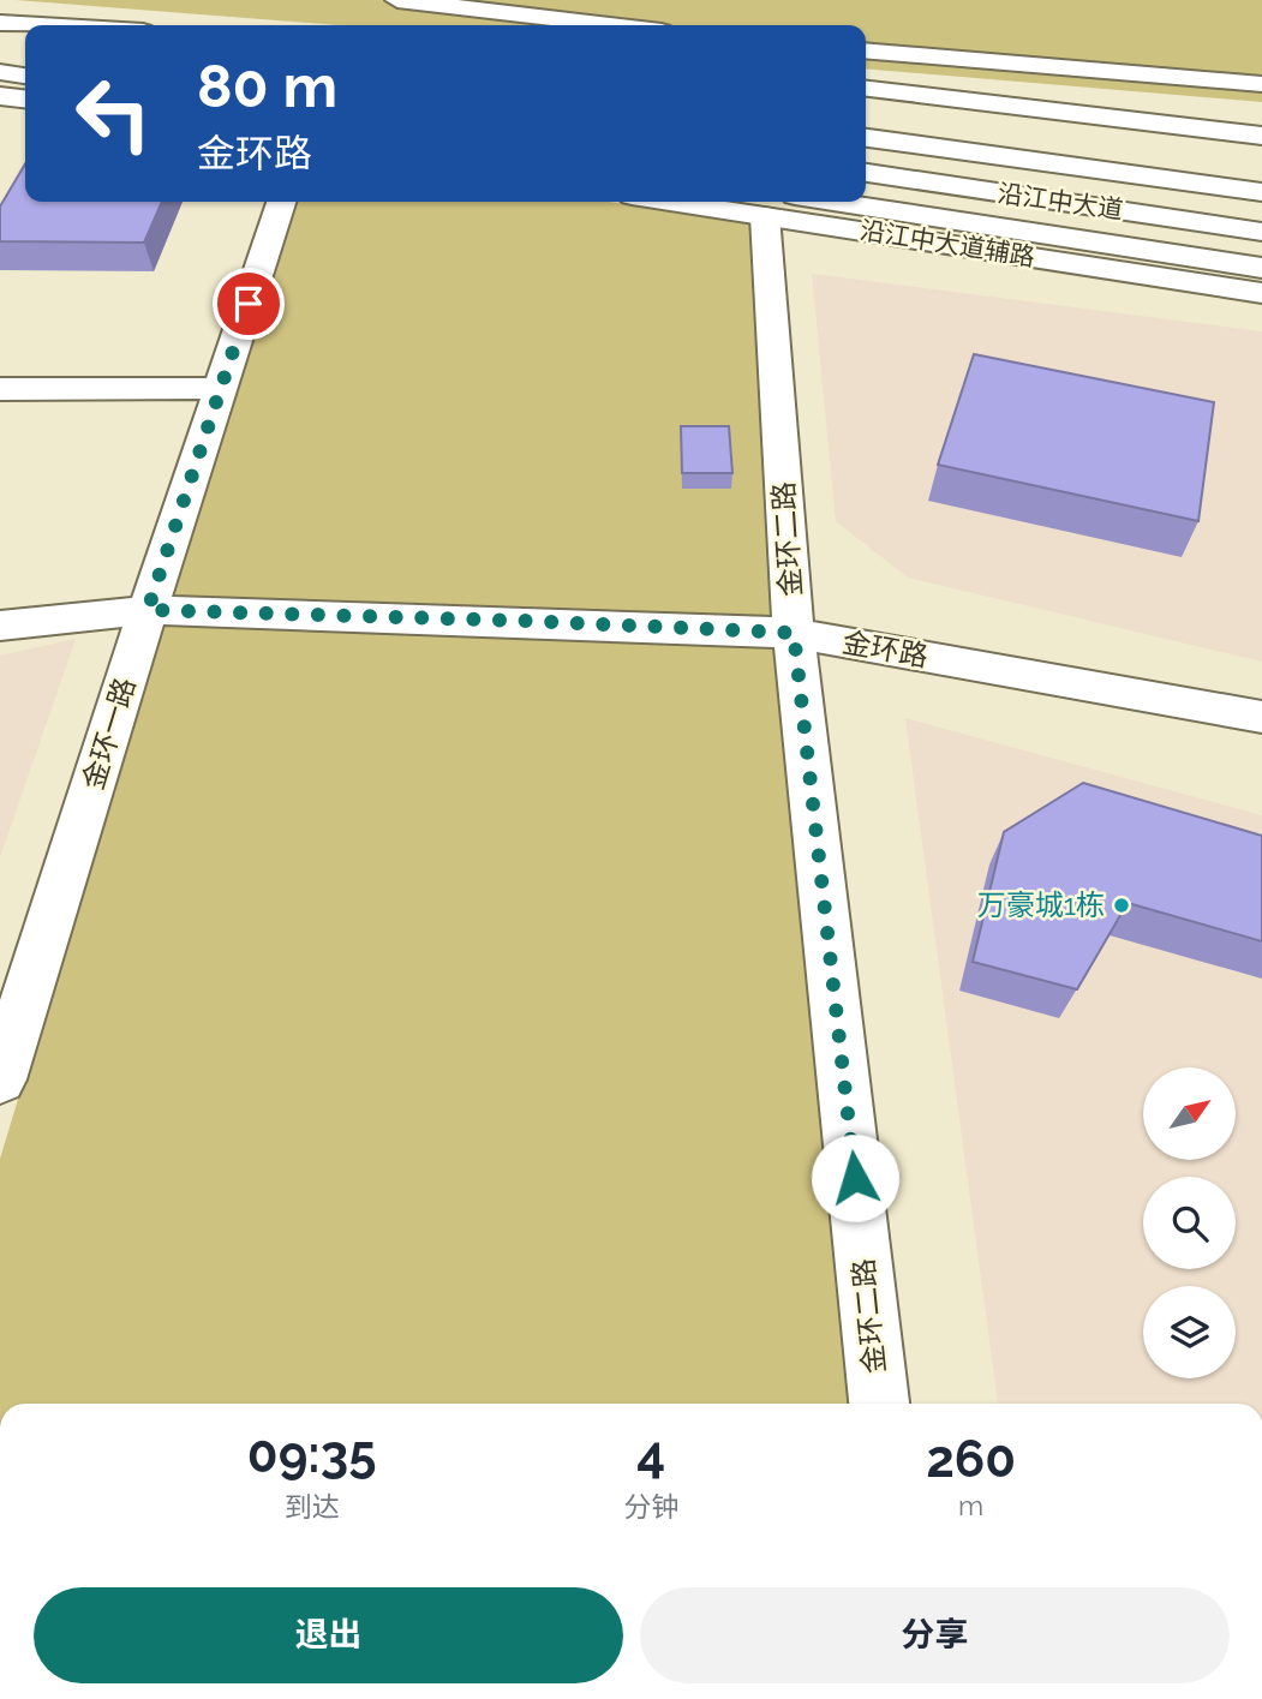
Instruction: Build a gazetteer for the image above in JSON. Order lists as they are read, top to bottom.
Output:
{
  "streets": {
    "main road": [
      "沿江中大道",
      "沿江中大道辅路",
      "金环二路",
      "金环路",
      "金环一路"
    ]
  },
  "crossings": [
    ["沿江中大道辅路", "金环二路"],
    ["金环二路", "金环路"],
    ["金环路", "金环一路"]
  ],
  "places": ["万豪城1栋"],
  "north": "top right",
  "page": {
    "turn": ["80 m", "金环路"],
    "eta": [
      "09:35",
      "到达",
      "4",
      "分钟",
      "260",
      "m"
    ],
    "buttons": ["退出", "分享"]
  }
}
